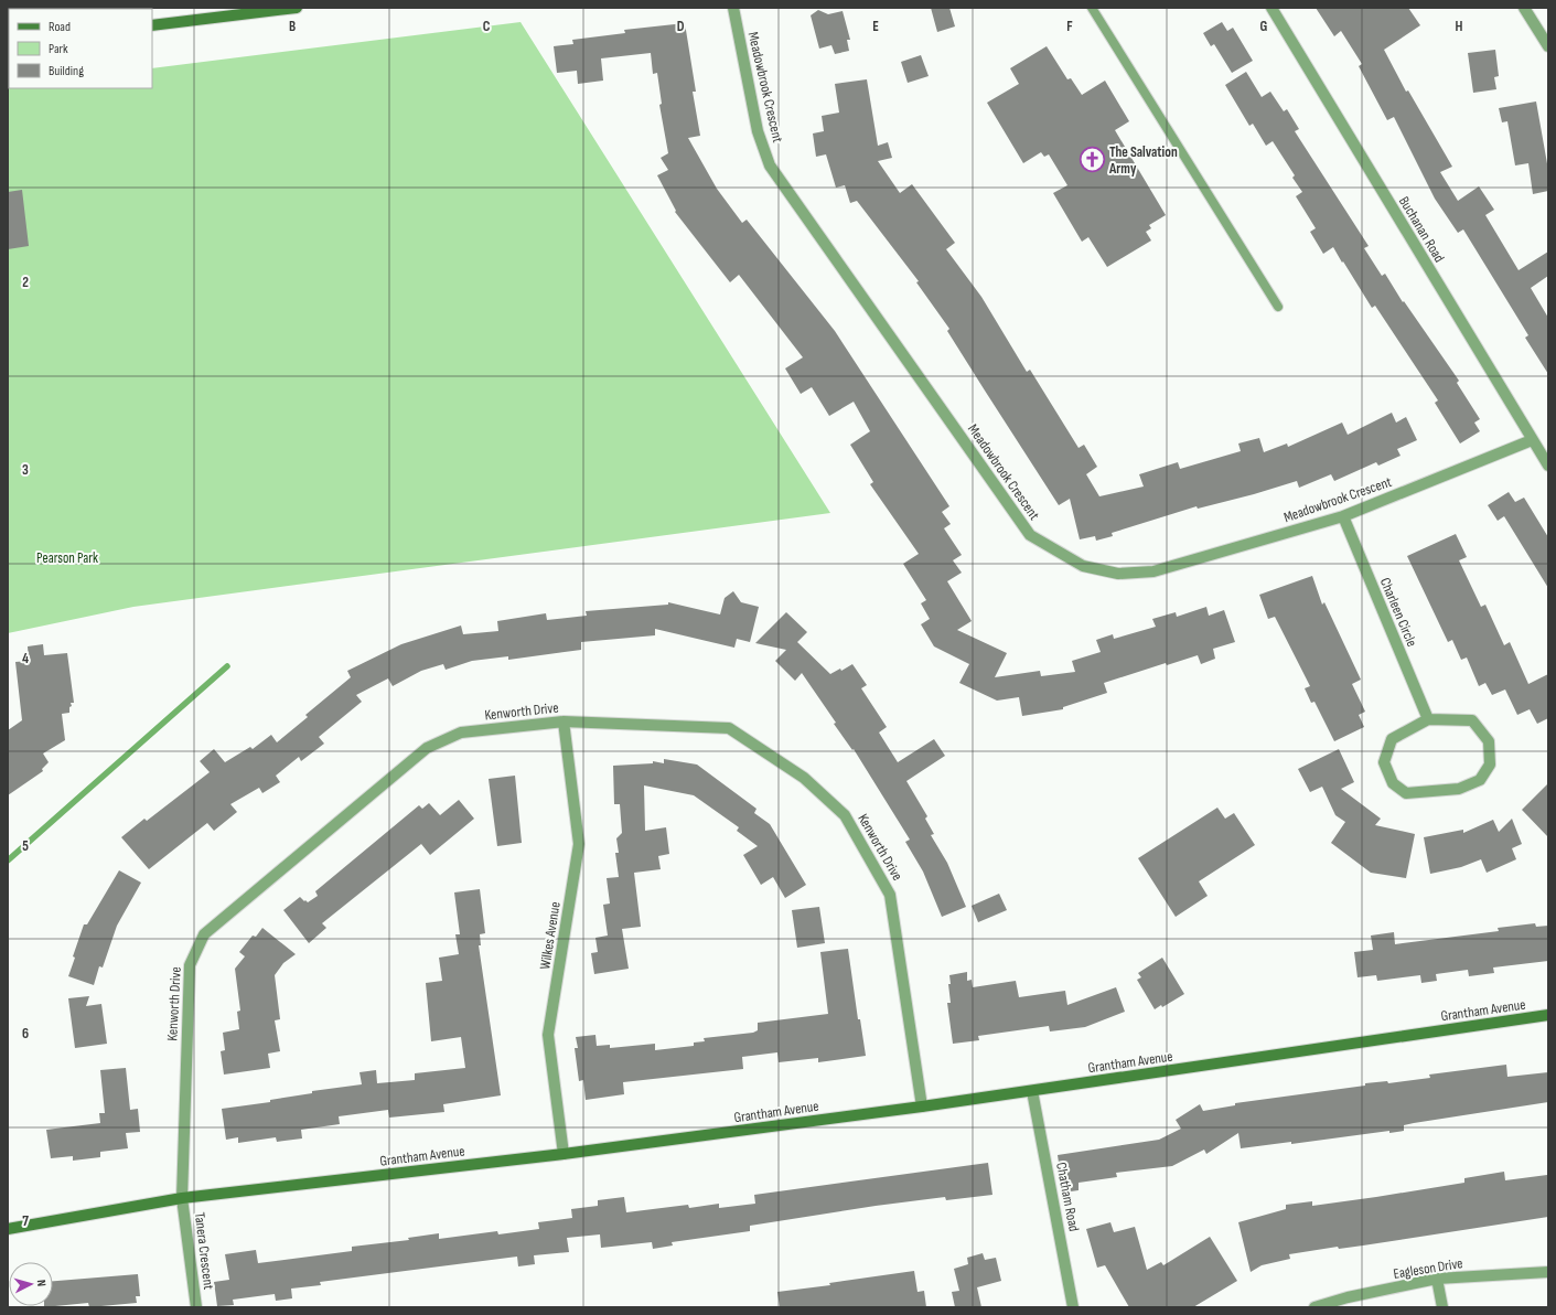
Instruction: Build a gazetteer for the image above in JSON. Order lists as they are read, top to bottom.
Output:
{
  "streets": {
    "street": [
      "Meadowbrook Crescent",
      "Buchanan Road",
      "Charleen Circle",
      "Kenworth Drive",
      "Wilkes Avenue",
      "Grantham Avenue",
      "Chatham Road",
      "Tanera Crescent",
      "Eagleson Drive"
    ]
  },
  "crossings": [
    ["Meadowbrook Crescent", "Buchanan Road"],
    ["Meadowbrook Crescent", "Charleen Circle"],
    ["Kenworth Drive", "Wilkes Avenue"],
    ["Kenworth Drive", "Grantham Avenue"],
    ["Kenworth Drive", "Tanera Crescent"],
    ["Wilkes Avenue", "Grantham Avenue"],
    ["Grantham Avenue", "Chatham Road"],
    ["Grantham Avenue", "Tanera Crescent"]
  ],
  "parks": ["Pearson Park"],
  "places": {
    "church": ["The Salvation Army"]
  },
  "legend": ["Road", "Park", "Building"],
  "north": "right",
  "grid": {
    "columns": [
      "B",
      "C",
      "D",
      "E",
      "F",
      "G",
      "H"
    ],
    "rows": [
      "2",
      "3",
      "4",
      "5",
      "6",
      "7"
    ]
  }
}
